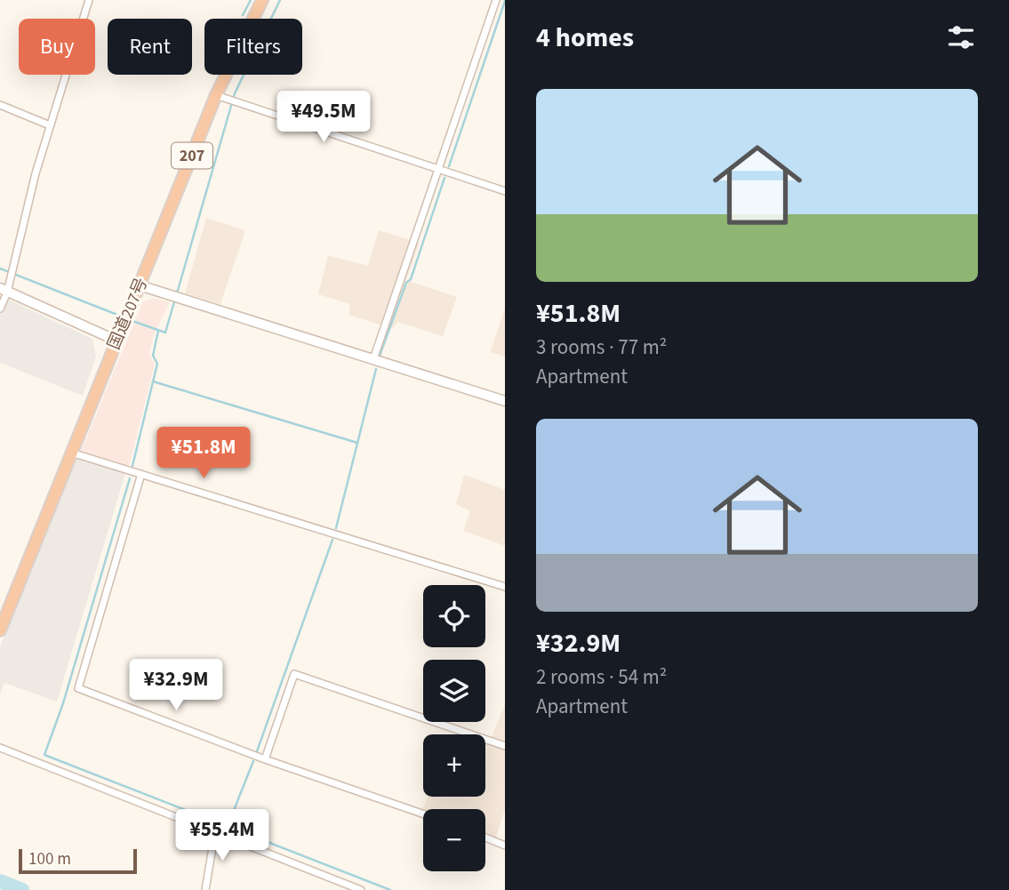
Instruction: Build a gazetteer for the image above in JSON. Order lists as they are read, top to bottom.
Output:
{
  "streets": {
    "highway": ["207", "国道207号"]
  },
  "scale_bar": "100 m",
  "page": {
    "heading": "4 homes",
    "chip": ["Buy", "Rent", "Filters"],
    "list": [
      {
        "name": "¥51.8M",
        "note": "3 rooms · 77 m² · Apartment"
      },
      {
        "name": "¥32.9M",
        "note": "2 rooms · 54 m² · Apartment"
      }
    ],
    "price": [
      "¥49.5M",
      "¥51.8M",
      "¥32.9M",
      "¥55.4M"
    ],
    "map_buttons": ["+", "−"],
    "scale": "100 m"
  }
}
